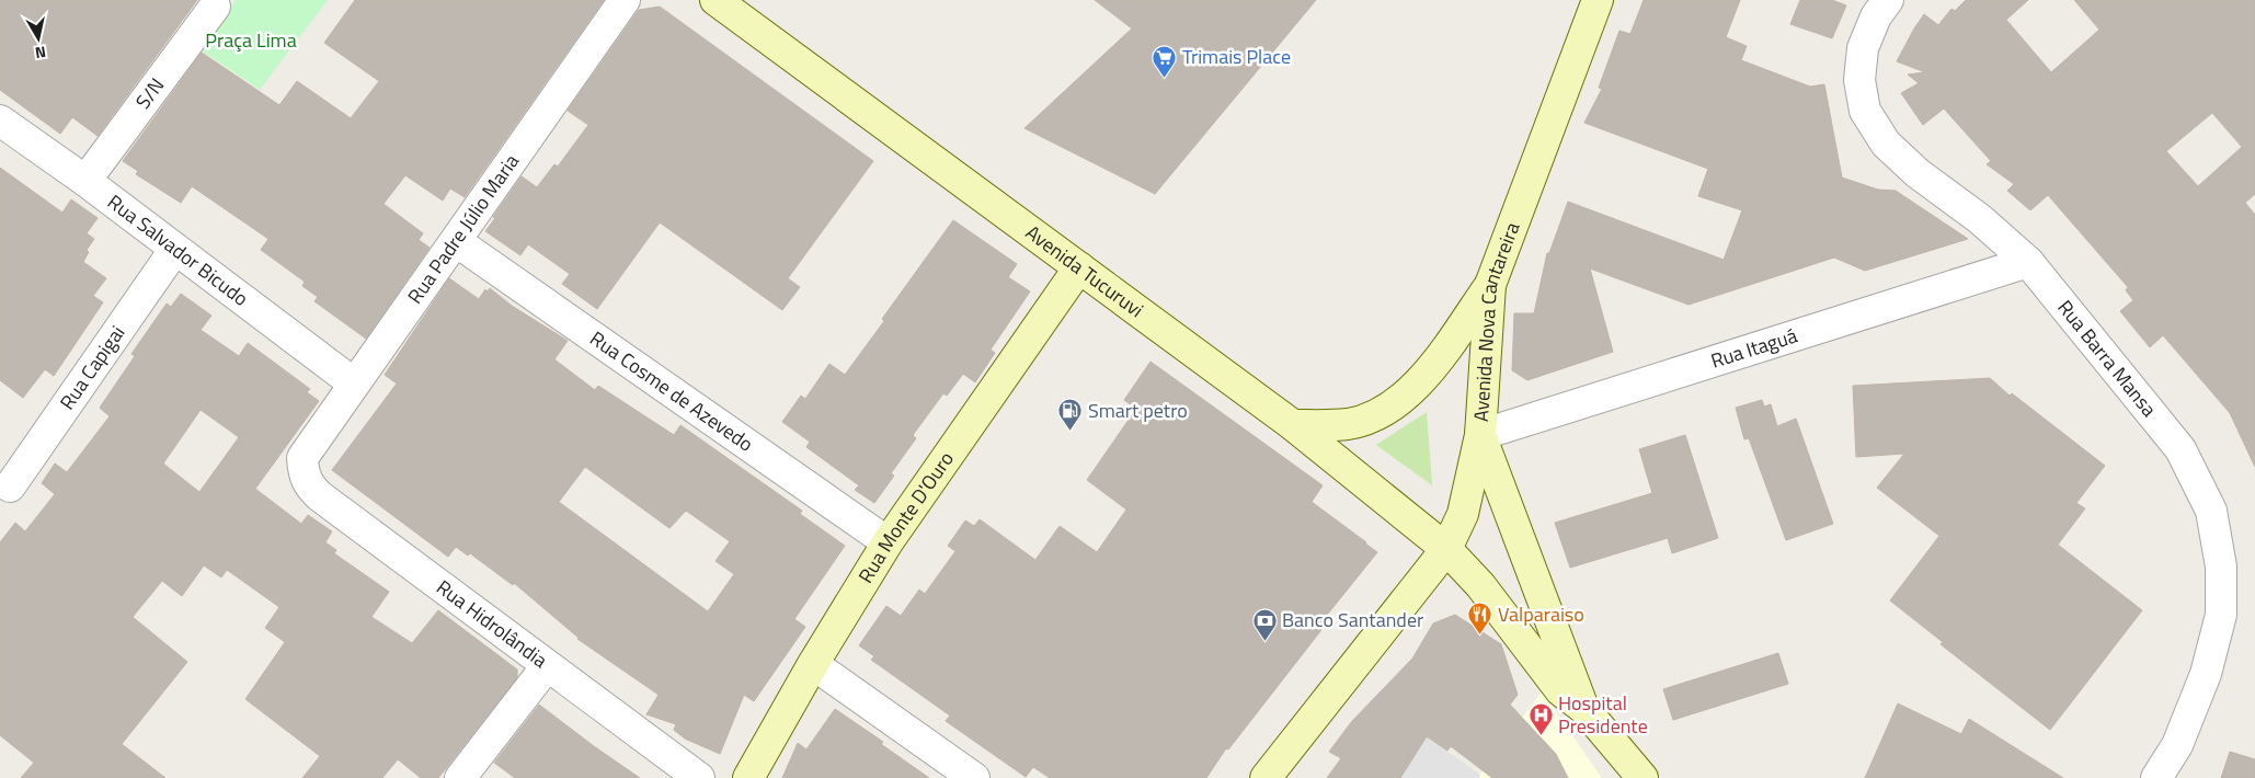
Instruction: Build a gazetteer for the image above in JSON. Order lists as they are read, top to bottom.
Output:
{
  "streets": {
    "main road": ["Avenida Tucuruvi", "Avenida Nova Cantareira", "Rua Monte D'Ouro"],
    "street": [
      "S/N",
      "Rua Padre Júlio Maria",
      "Rua Salvador Bicudo",
      "Rua Itaguá",
      "Rua Barra Mansa",
      "Rua Capigai",
      "Rua Cosme de Azevedo",
      "Rua Hidrolândia"
    ]
  },
  "crossings": [
    ["S/N", "Rua Salvador Bicudo"],
    ["Rua Padre Júlio Maria", "Rua Salvador Bicudo"],
    ["Rua Padre Júlio Maria", "Rua Cosme de Azevedo"],
    ["Rua Padre Júlio Maria", "Rua Hidrolândia"],
    ["Rua Salvador Bicudo", "Rua Capigai"],
    ["Avenida Tucuruvi", "Avenida Nova Cantareira"],
    ["Avenida Tucuruvi", "Rua Monte D'Ouro"],
    ["Avenida Nova Cantareira", "Rua Itaguá"],
    ["Rua Itaguá", "Rua Barra Mansa"],
    ["Rua Cosme de Azevedo", "Rua Monte D'Ouro"]
  ],
  "parks": ["Praça Lima"],
  "places": {
    "supermarket": ["Trimais Place"],
    "fuel station": ["Smart petro"],
    "restaurant": ["Valparaiso"],
    "bank": ["Banco Santander"],
    "hospital": ["Hospital Presidente"]
  },
  "north": "bottom"
}
